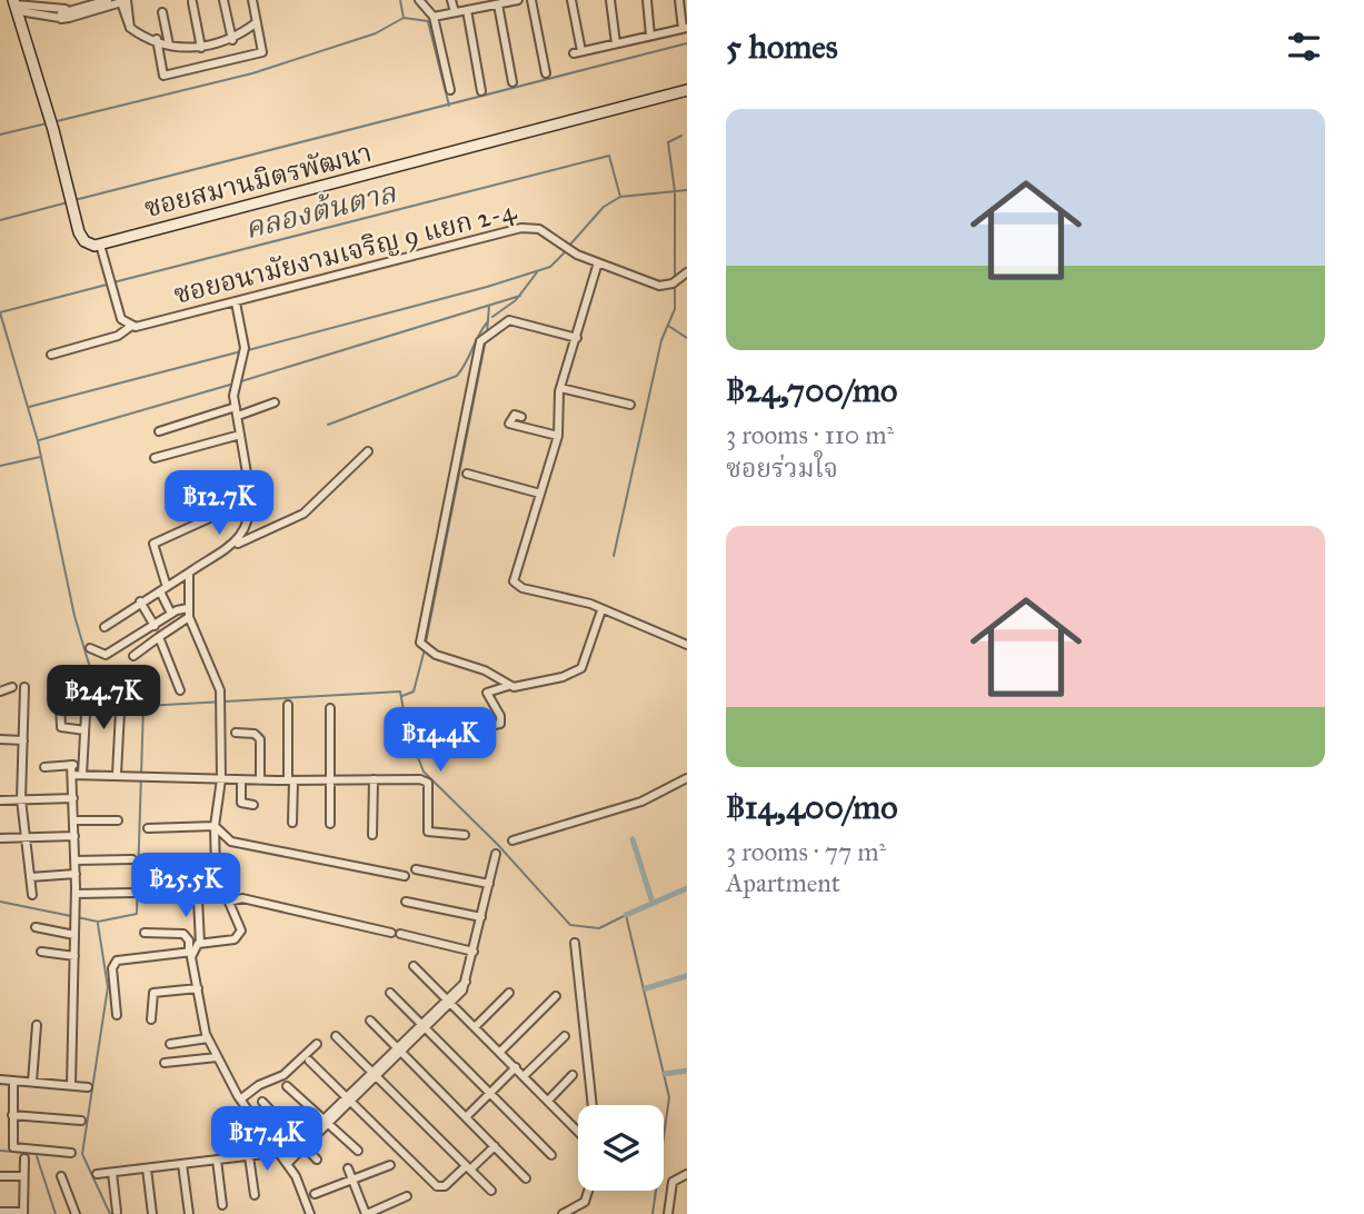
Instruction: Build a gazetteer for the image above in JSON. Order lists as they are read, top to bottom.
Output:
{
  "streets": {
    "street": ["ซอยสมานมิตรพัฒนา", "ซอยอนามัยงามเจริญ 9 แยก 2-4"]
  },
  "water": ["คลองต้นตาล"],
  "page": {
    "heading": "5 homes",
    "list": [
      {
        "name": "฿24,700/mo",
        "note": "3 rooms · 110 m² · ซอยร่วมใจ"
      },
      {
        "name": "฿14,400/mo",
        "note": "3 rooms · 77 m² · Apartment"
      }
    ],
    "price": [
      "฿12.7K",
      "฿24.7K",
      "฿14.4K",
      "฿25.5K",
      "฿17.4K"
    ]
  }
}
